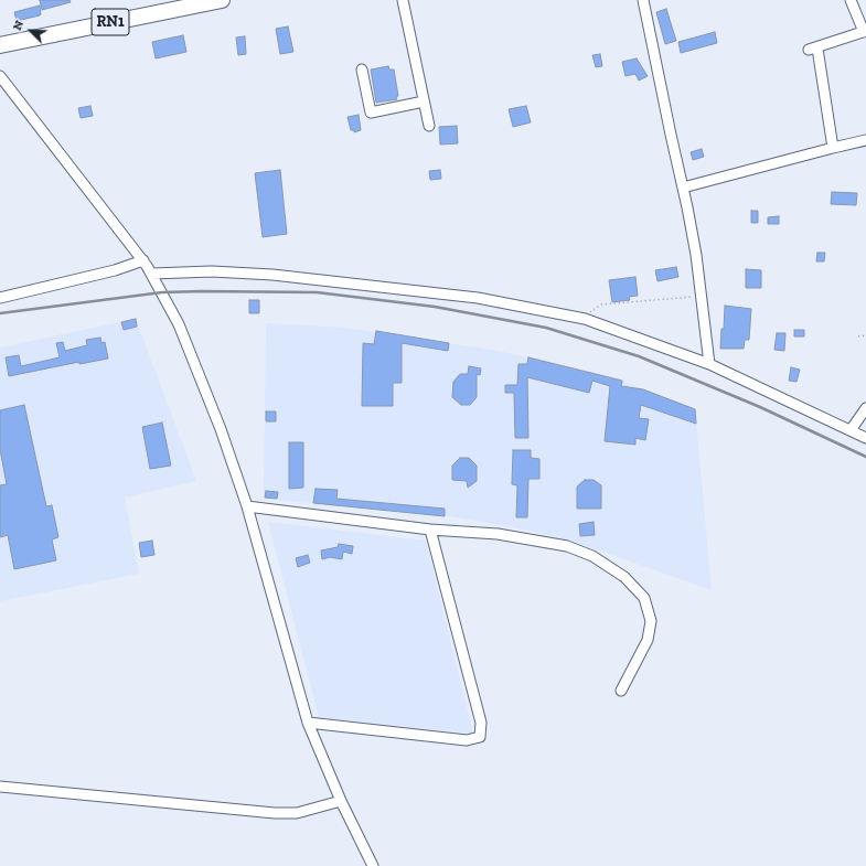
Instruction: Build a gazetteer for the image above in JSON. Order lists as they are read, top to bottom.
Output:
{
  "streets": {
    "highway": ["RN1"]
  },
  "north": "top left"
}
